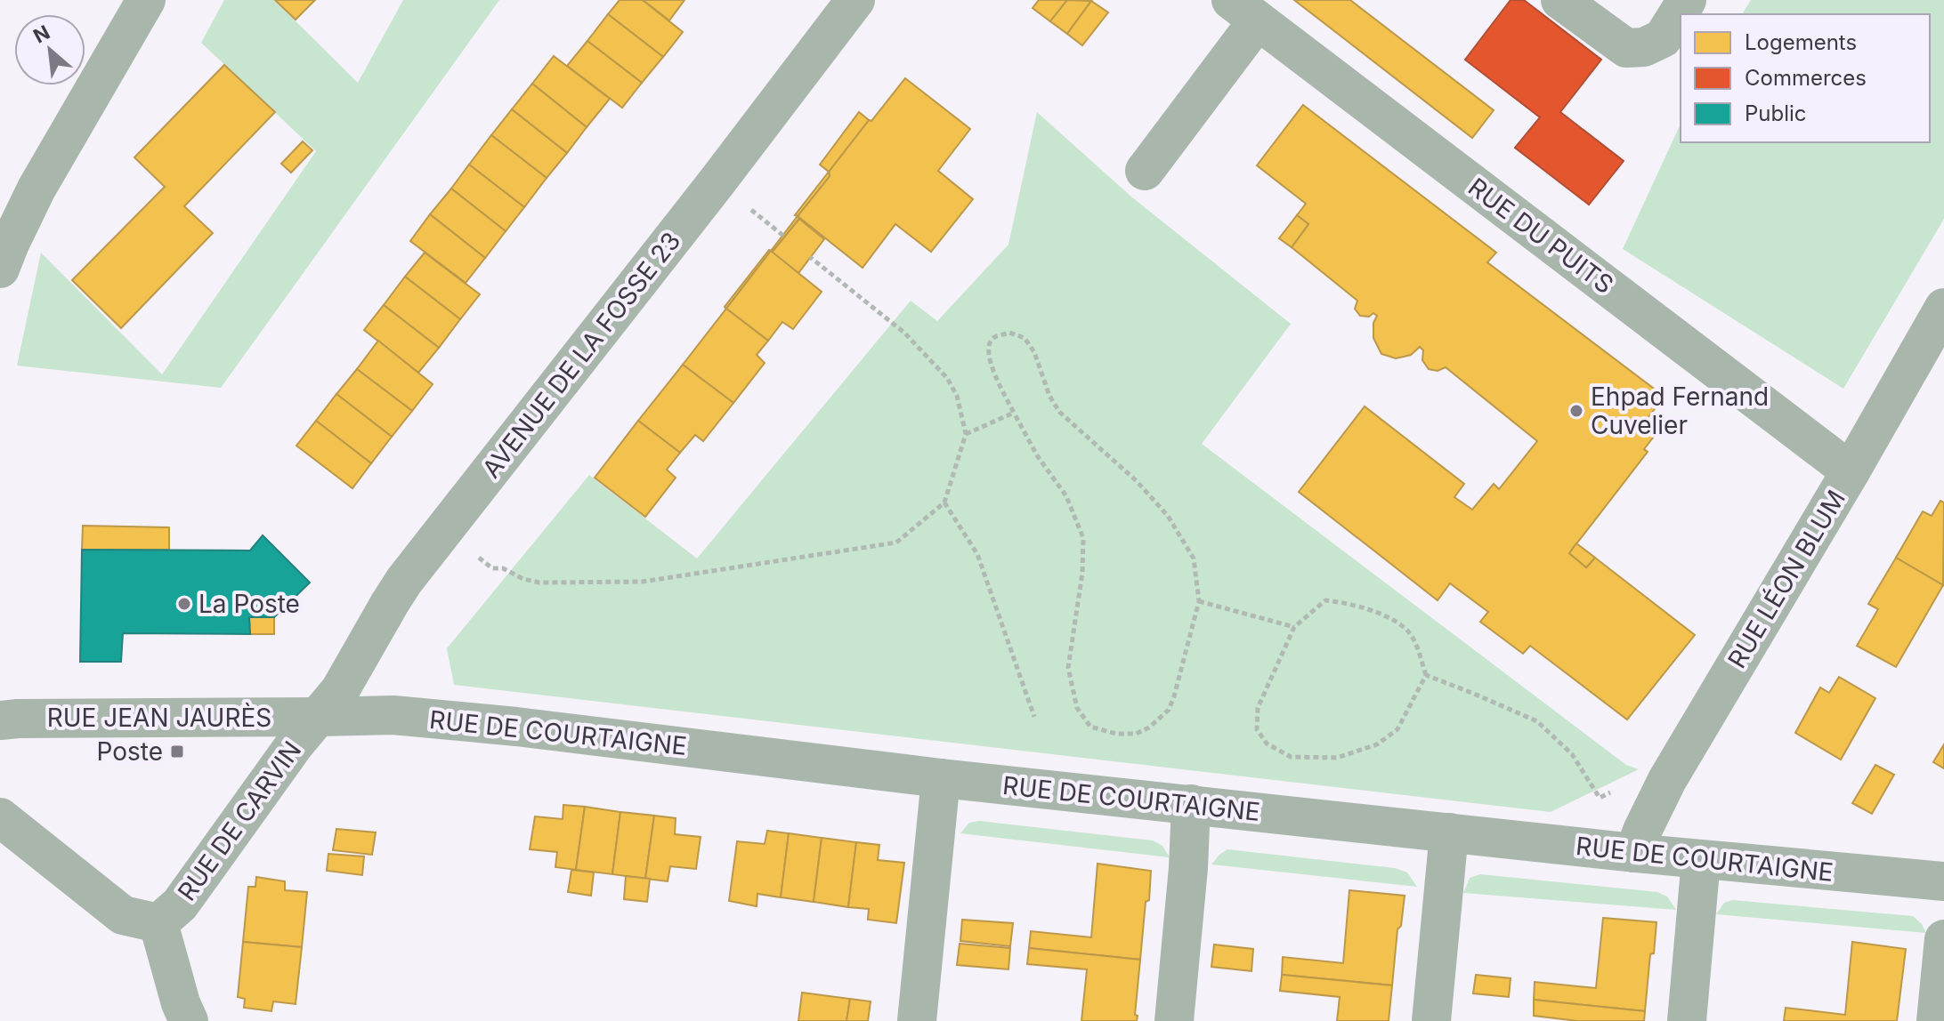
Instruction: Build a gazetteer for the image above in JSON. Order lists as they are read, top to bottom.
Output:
{
  "streets": {
    "street": [
      "RUE DU PUITS",
      "AVENUE DE LA FOSSE 23",
      "RUE LÉON BLUM",
      "RUE JEAN JAURÈS",
      "RUE DE COURTAIGNE",
      "RUE DE CARVIN"
    ]
  },
  "crossings": [
    ["RUE DU PUITS", "RUE LÉON BLUM"],
    ["AVENUE DE LA FOSSE 23", "RUE JEAN JAURÈS"],
    ["AVENUE DE LA FOSSE 23", "RUE DE COURTAIGNE"],
    ["AVENUE DE LA FOSSE 23", "RUE DE CARVIN"],
    ["RUE LÉON BLUM", "RUE DE COURTAIGNE"],
    ["RUE JEAN JAURÈS", "RUE DE COURTAIGNE"],
    ["RUE JEAN JAURÈS", "RUE DE CARVIN"],
    ["RUE DE COURTAIGNE", "RUE DE CARVIN"]
  ],
  "places": {
    "other": ["Ehpad Fernand Cuvelier", "La Poste"],
    "transit": ["Poste"]
  },
  "legend": ["Logements", "Commerces", "Public"],
  "north": "top left"
}
